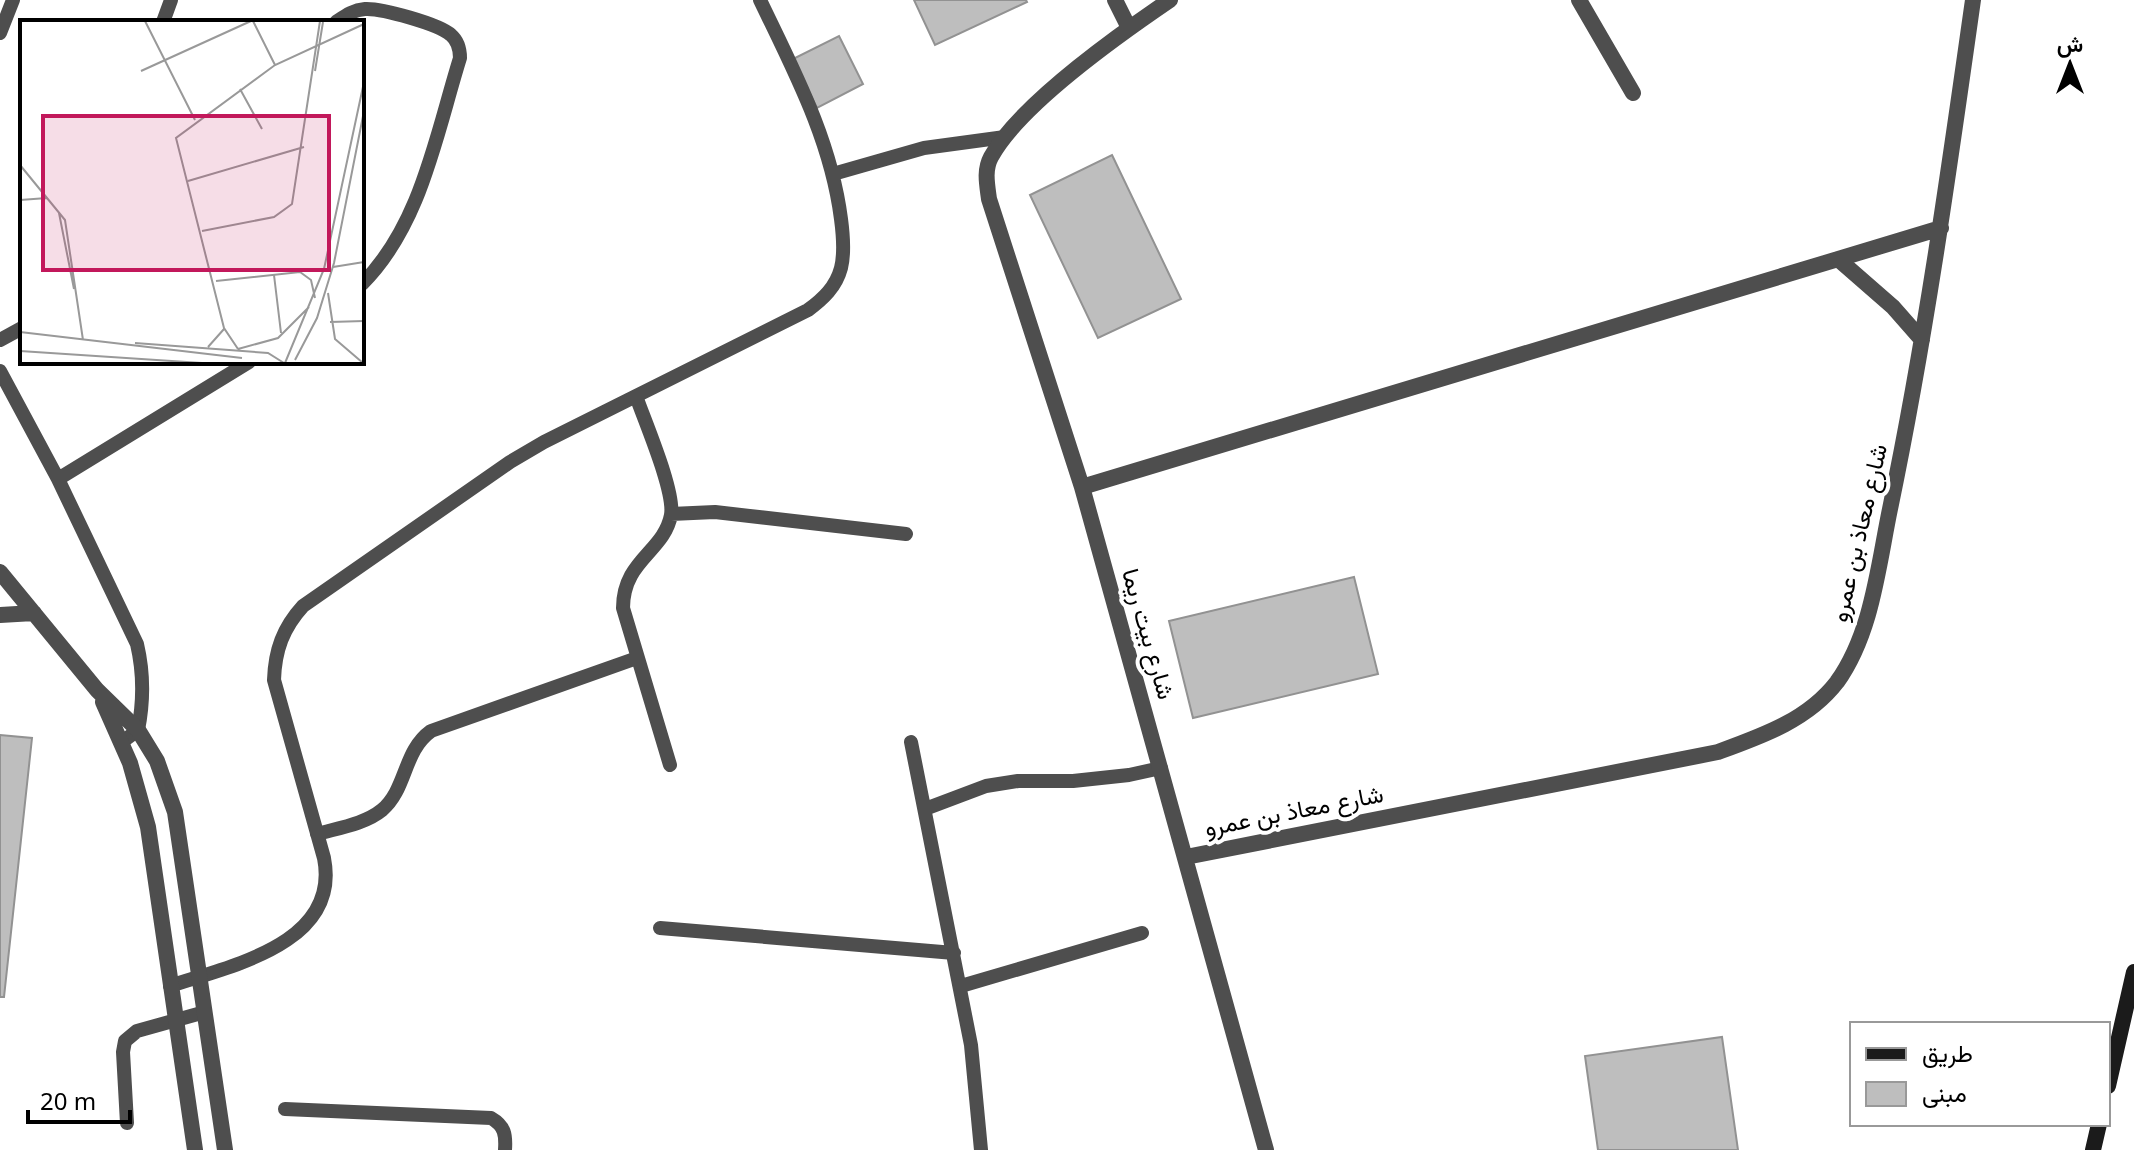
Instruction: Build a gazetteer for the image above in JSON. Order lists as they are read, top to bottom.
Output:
{
  "streets": {
    "street": ["شارع معاذ بن عمرو", "شارع بيت ريما"]
  },
  "crossings": [
    ["شارع معاذ بن عمرو", "شارع بيت ريما"]
  ],
  "legend": ["طريق", "مبنى"],
  "scale_bar": "20 m",
  "north": "top"
}
